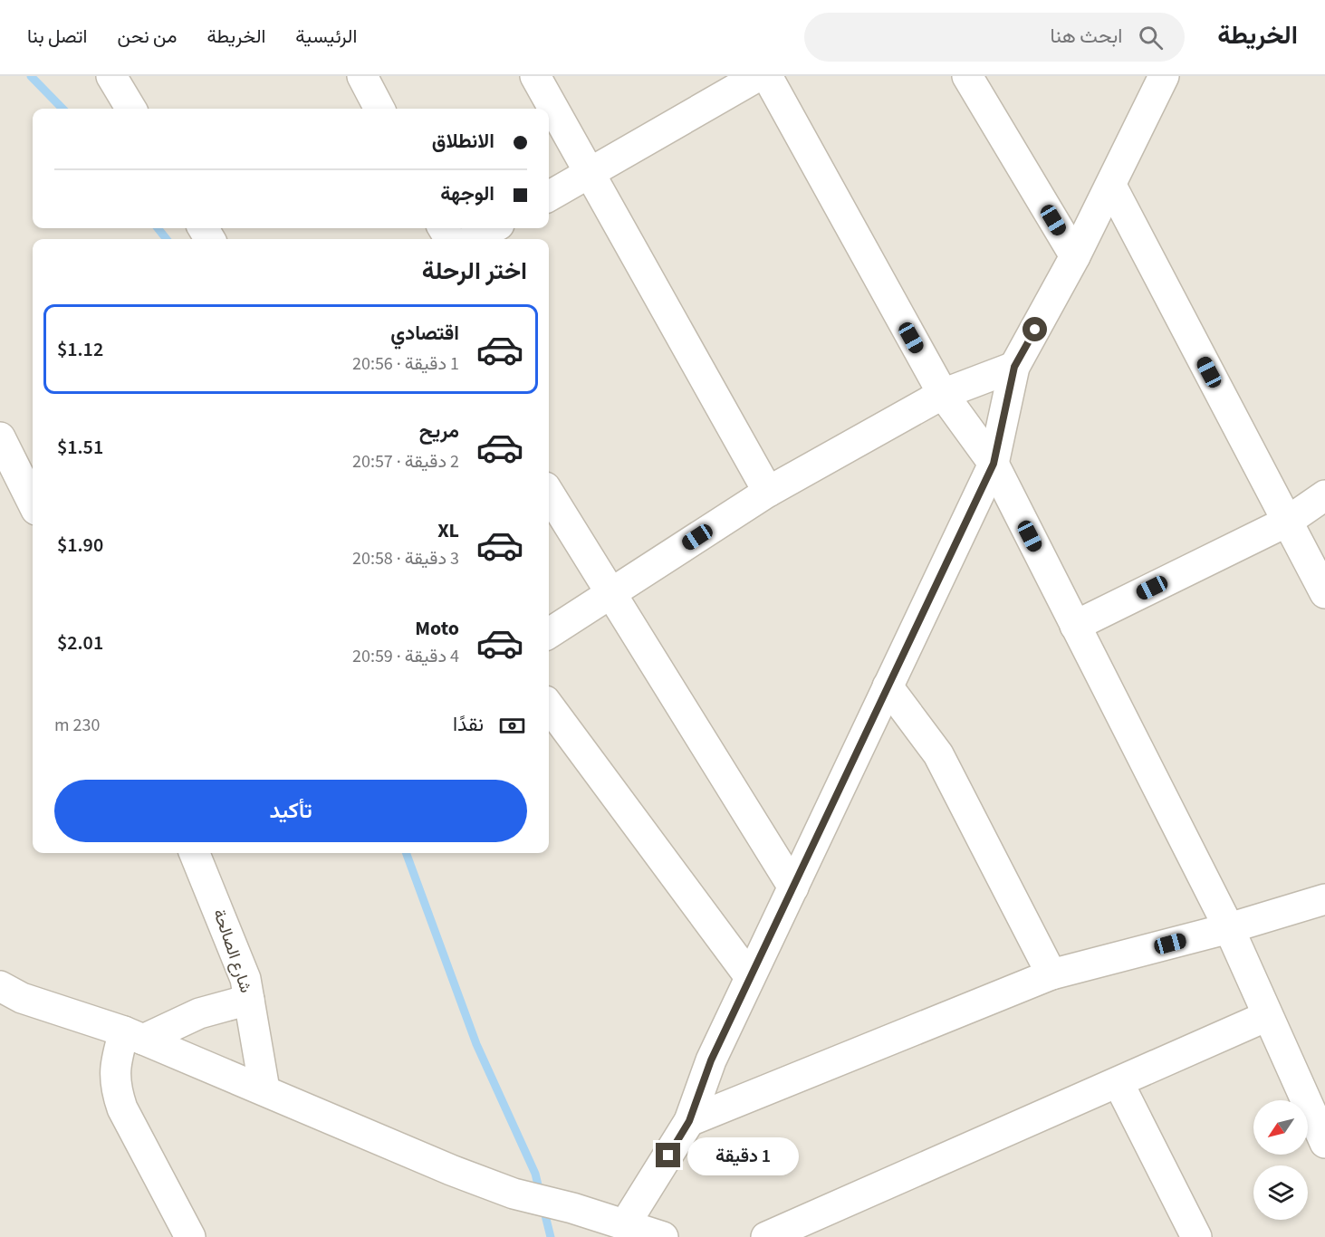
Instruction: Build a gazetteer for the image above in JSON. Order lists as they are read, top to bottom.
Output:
{
  "streets": {
    "street": ["شارع الصالحة"]
  },
  "north": "bottom left",
  "page": {
    "header": "الخريطة",
    "search": "ابحث هنا",
    "nav": [
      "الرئيسية",
      "الخريطة",
      "من نحن",
      "اتصل بنا"
    ],
    "banner": ["الانطلاق", "الوجهة"],
    "heading": "اختر الرحلة",
    "list": [
      {
        "name": "اقتصادي",
        "note": "1 دقيقة · 20:56",
        "value": "$1.12"
      },
      {
        "name": "مريح",
        "note": "2 دقيقة · 20:57",
        "value": "$1.51"
      },
      {
        "name": "XL",
        "note": "3 دقيقة · 20:58",
        "value": "$1.90"
      },
      {
        "name": "Moto",
        "note": "4 دقيقة · 20:59",
        "value": "$2.01"
      }
    ],
    "pay": ["نقدًا", "230 m"],
    "buttons": "تأكيد",
    "bubble": "1 دقيقة"
  }
}
